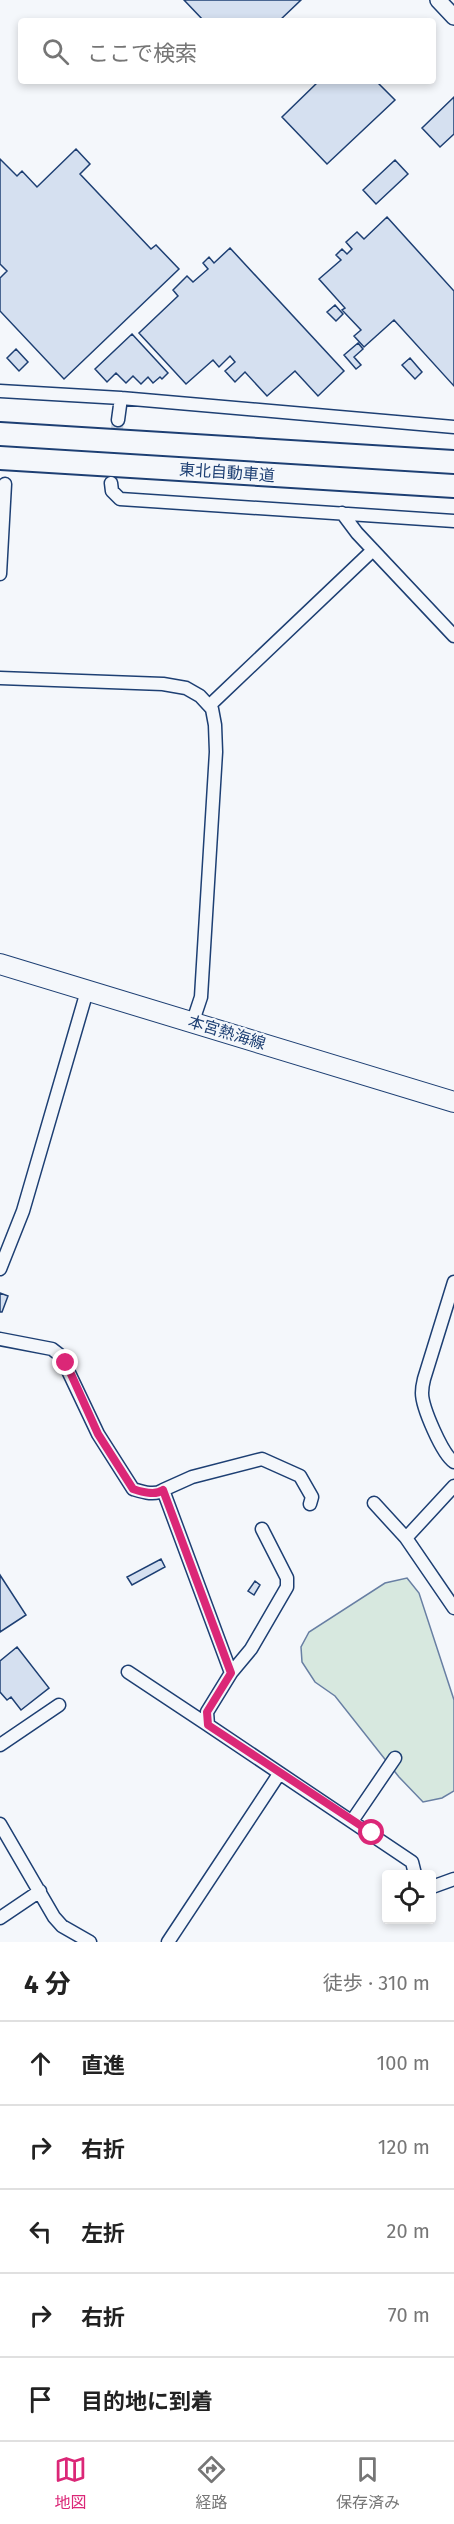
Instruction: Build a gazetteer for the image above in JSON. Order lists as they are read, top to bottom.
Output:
{
  "streets": {
    "highway": ["東北自動車道"],
    "main road": ["本宮熱海線"]
  },
  "page": {
    "search": "ここで検索",
    "heading": ["4 分", "徒歩 · 310 m"],
    "list": [
      ["直進", "100 m"],
      ["右折", "120 m"],
      ["左折", "20 m"],
      ["右折", "70 m"],
      "目的地に到着"
    ],
    "nav": ["地図", "経路", "保存済み"]
  }
}
